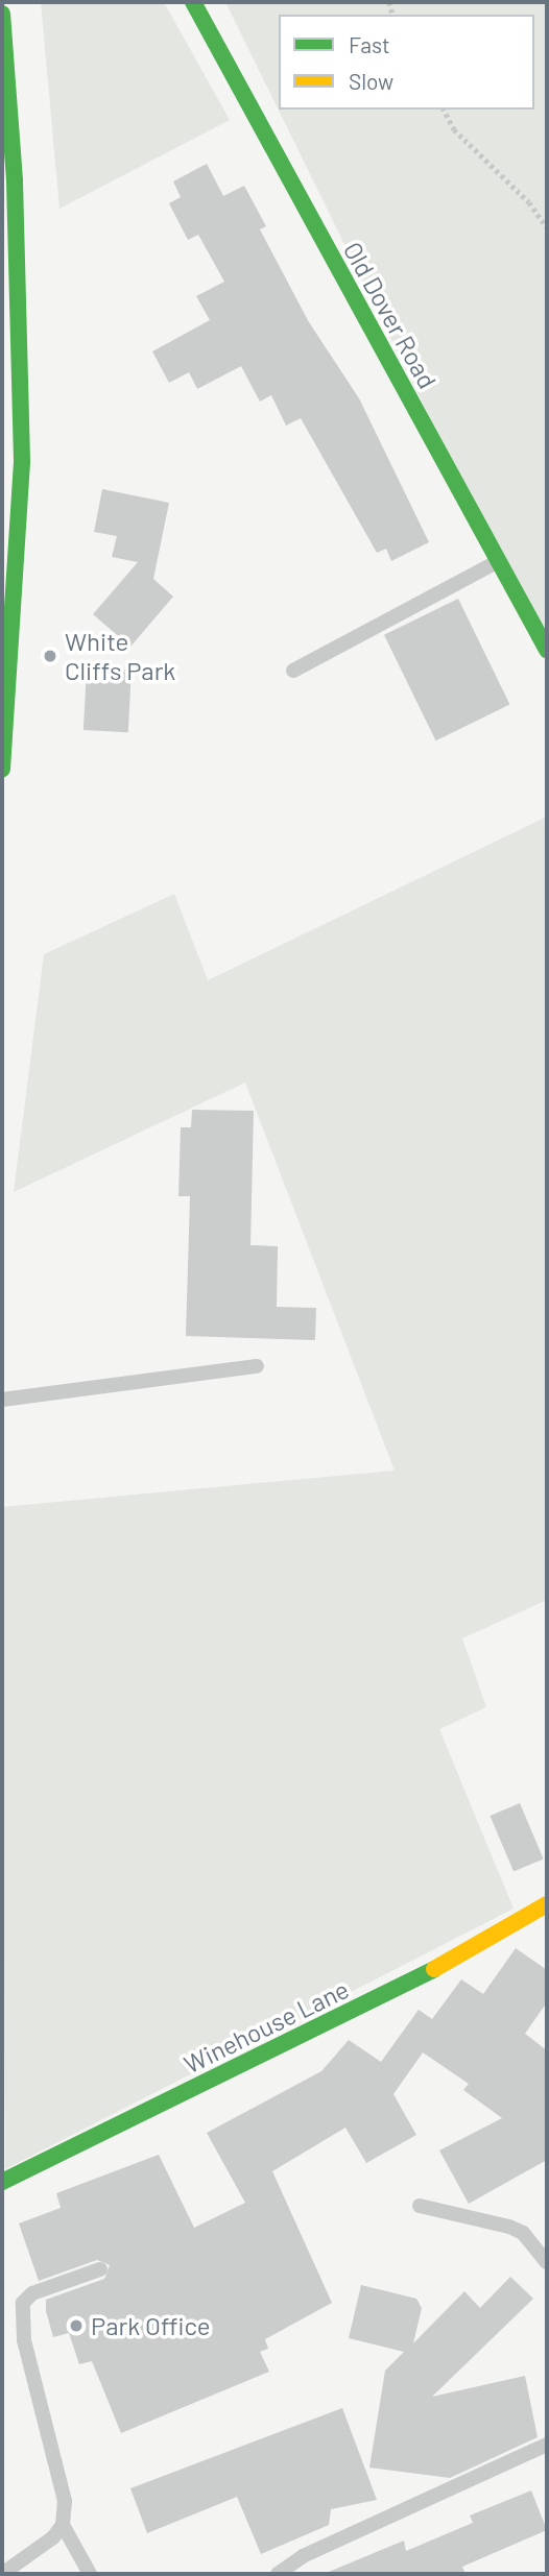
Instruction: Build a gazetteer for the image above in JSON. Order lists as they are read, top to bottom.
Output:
{
  "streets": {
    "street": ["Old Dover Road", "Winehouse Lane"]
  },
  "places": ["White Cliffs Park", "Park Office"],
  "legend": ["Fast", "Slow"]
}
